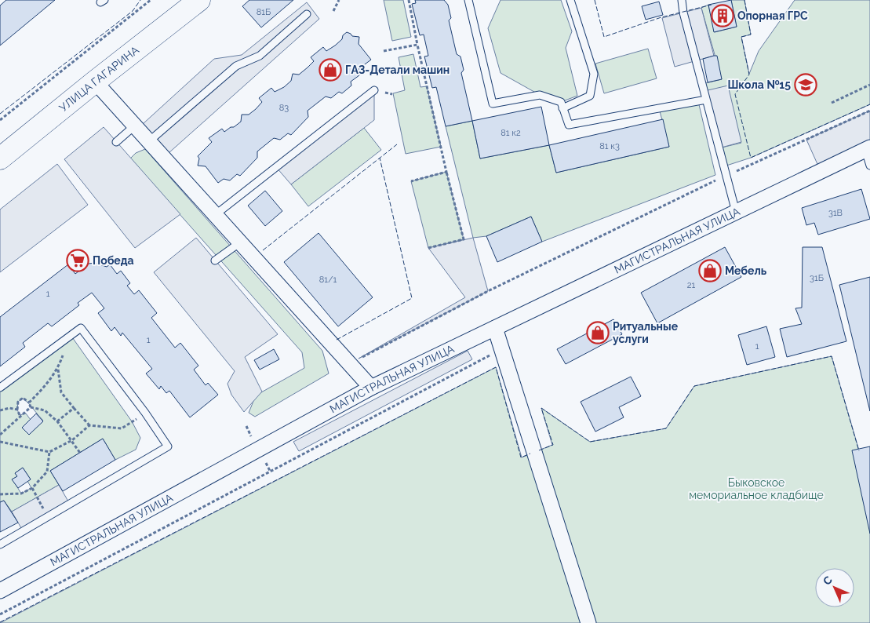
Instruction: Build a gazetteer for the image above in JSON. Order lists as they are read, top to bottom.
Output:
{
  "streets": {
    "main road": ["УЛИЦА ГАГАРИНА"],
    "street": ["МАГИСТРАЛЬНАЯ УЛИЦА"]
  },
  "parks": ["Быковское мемориальное кладбище"],
  "places": {
    "building": ["Опорная ГРС"],
    "shop": ["ГАЗ-Детали машин", "Мебель", "Ритуальные услуги"],
    "school or university": ["Школа №15"],
    "supermarket": ["Победа"]
  },
  "house_numbers": [
    "81Б",
    "83",
    "81 к2",
    "81 к3",
    "31В",
    "31Б",
    "81/1",
    "21",
    "1",
    "1",
    "1"
  ],
  "north": "top left"
}
